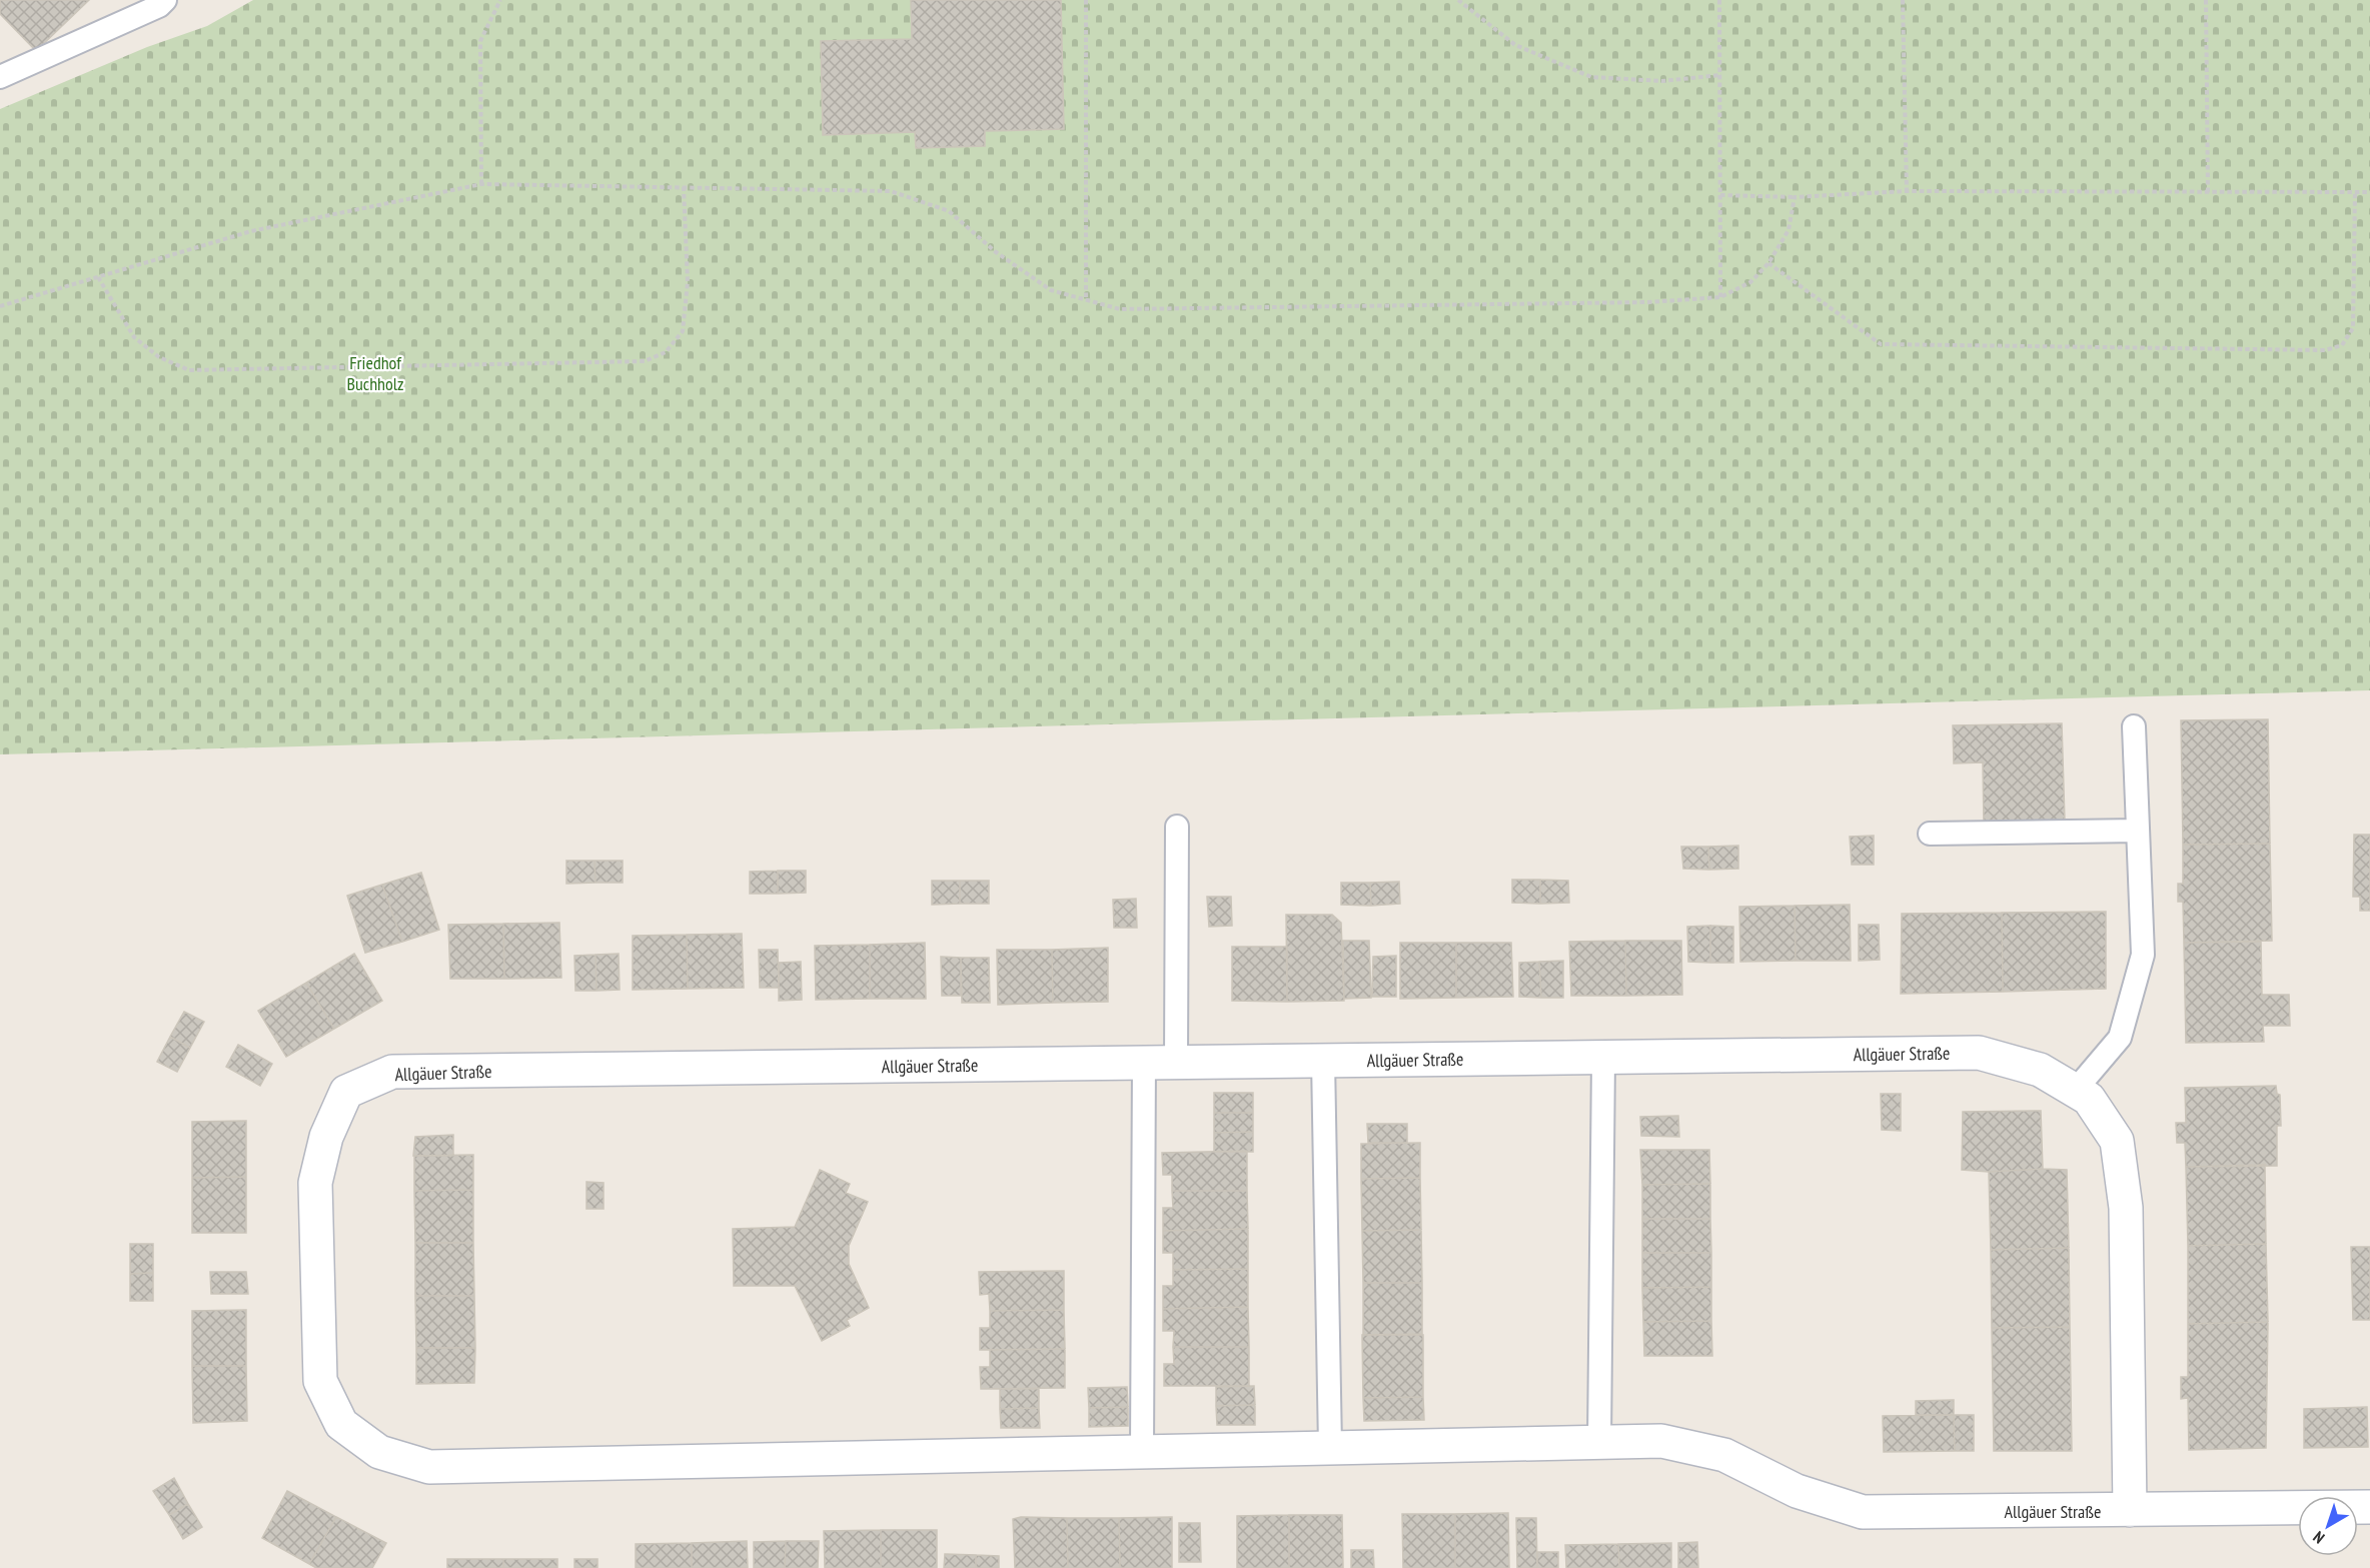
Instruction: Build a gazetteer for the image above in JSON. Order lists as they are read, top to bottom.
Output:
{
  "streets": {
    "street": ["Allgäuer Straße"]
  },
  "parks": ["Friedhof Buchholz"],
  "north": "bottom left"
}
